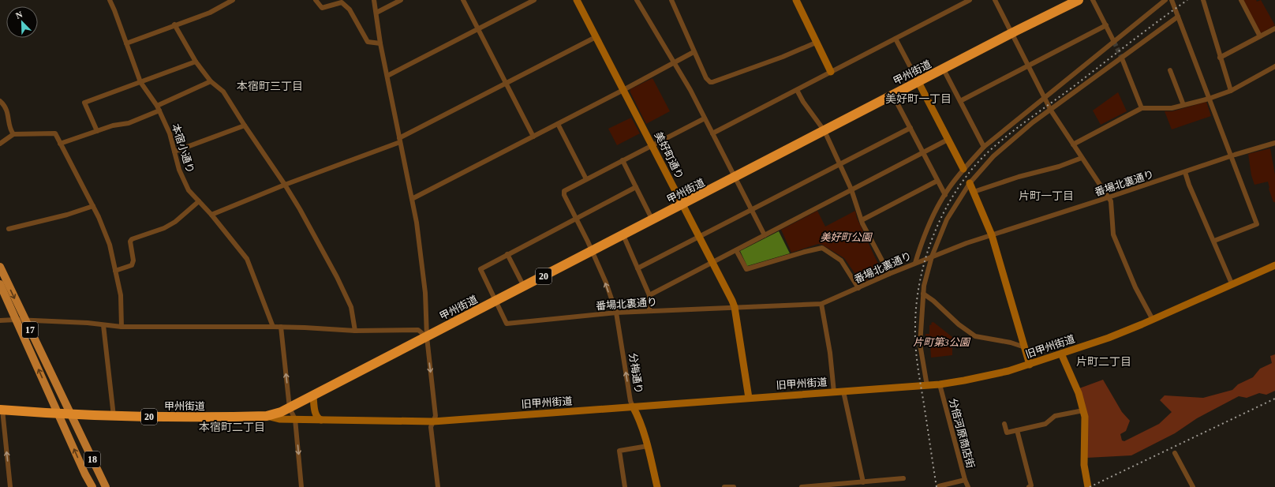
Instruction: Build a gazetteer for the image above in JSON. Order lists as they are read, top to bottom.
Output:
{
  "streets": {
    "highway": ["甲州街道", "20"],
    "main road": [
      "美好町通り",
      "17",
      "旧甲州街道",
      "分梅通り",
      "18"
    ],
    "street": ["本宿小通り", "番場北裏通り", "分倍河原商店街"]
  },
  "crossings": [
    ["甲州街道", "美好町通り"],
    ["甲州街道", "番場北裏通り"],
    ["甲州街道", "20"],
    ["甲州街道", "17"],
    ["甲州街道", "旧甲州街道"],
    ["甲州街道", "分梅通り"],
    ["甲州街道", "18"],
    ["美好町通り", "番場北裏通り"],
    ["美好町通り", "旧甲州街道"],
    ["番場北裏通り", "分梅通り"],
    ["20", "17"],
    ["20", "旧甲州街道"],
    ["20", "18"],
    ["17", "18"],
    ["旧甲州街道", "分梅通り"],
    ["旧甲州街道", "分倍河原商店街"]
  ],
  "districts": [
    "本宿町三丁目",
    "美好町一丁目",
    "片町一丁目",
    "片町二丁目",
    "本宿町二丁目"
  ],
  "parks": ["美好町公園", "片町第3公園"],
  "north": "top left"
}
